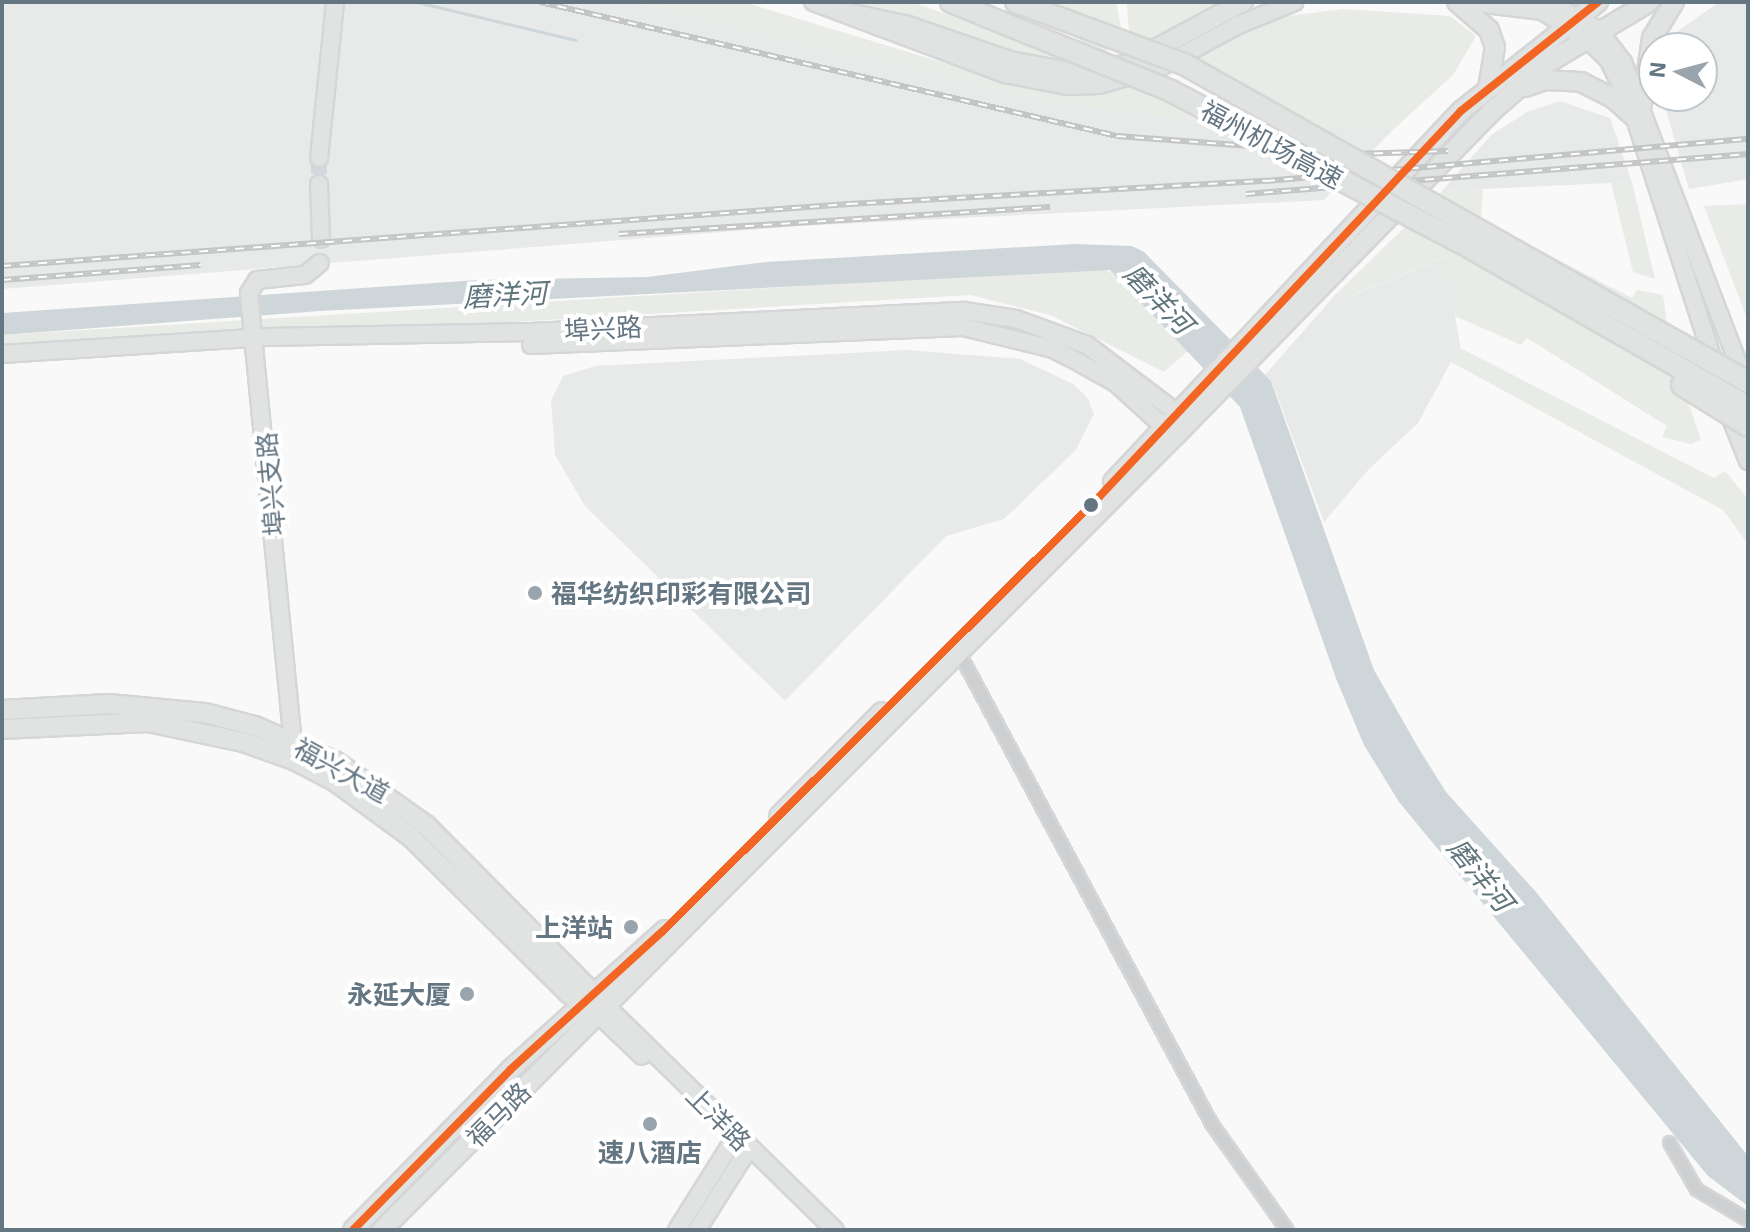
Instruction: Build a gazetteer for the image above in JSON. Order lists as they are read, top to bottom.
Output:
{
  "streets": {
    "highway": ["福州机场高速"],
    "main road": ["福兴大道", "福马路"],
    "street": ["埠兴路", "埠兴支路", "上洋路"]
  },
  "crossings": [
    ["埠兴路", "埠兴支路"],
    ["埠兴路", "福马路"],
    ["埠兴支路", "福兴大道"],
    ["福兴大道", "福马路"],
    ["福兴大道", "上洋路"],
    ["福马路", "上洋路"]
  ],
  "water": ["磨洋河"],
  "places": [
    "福华纺织印彩有限公司",
    "上洋站",
    "永延大厦",
    "速八酒店"
  ],
  "north": "left"
}
